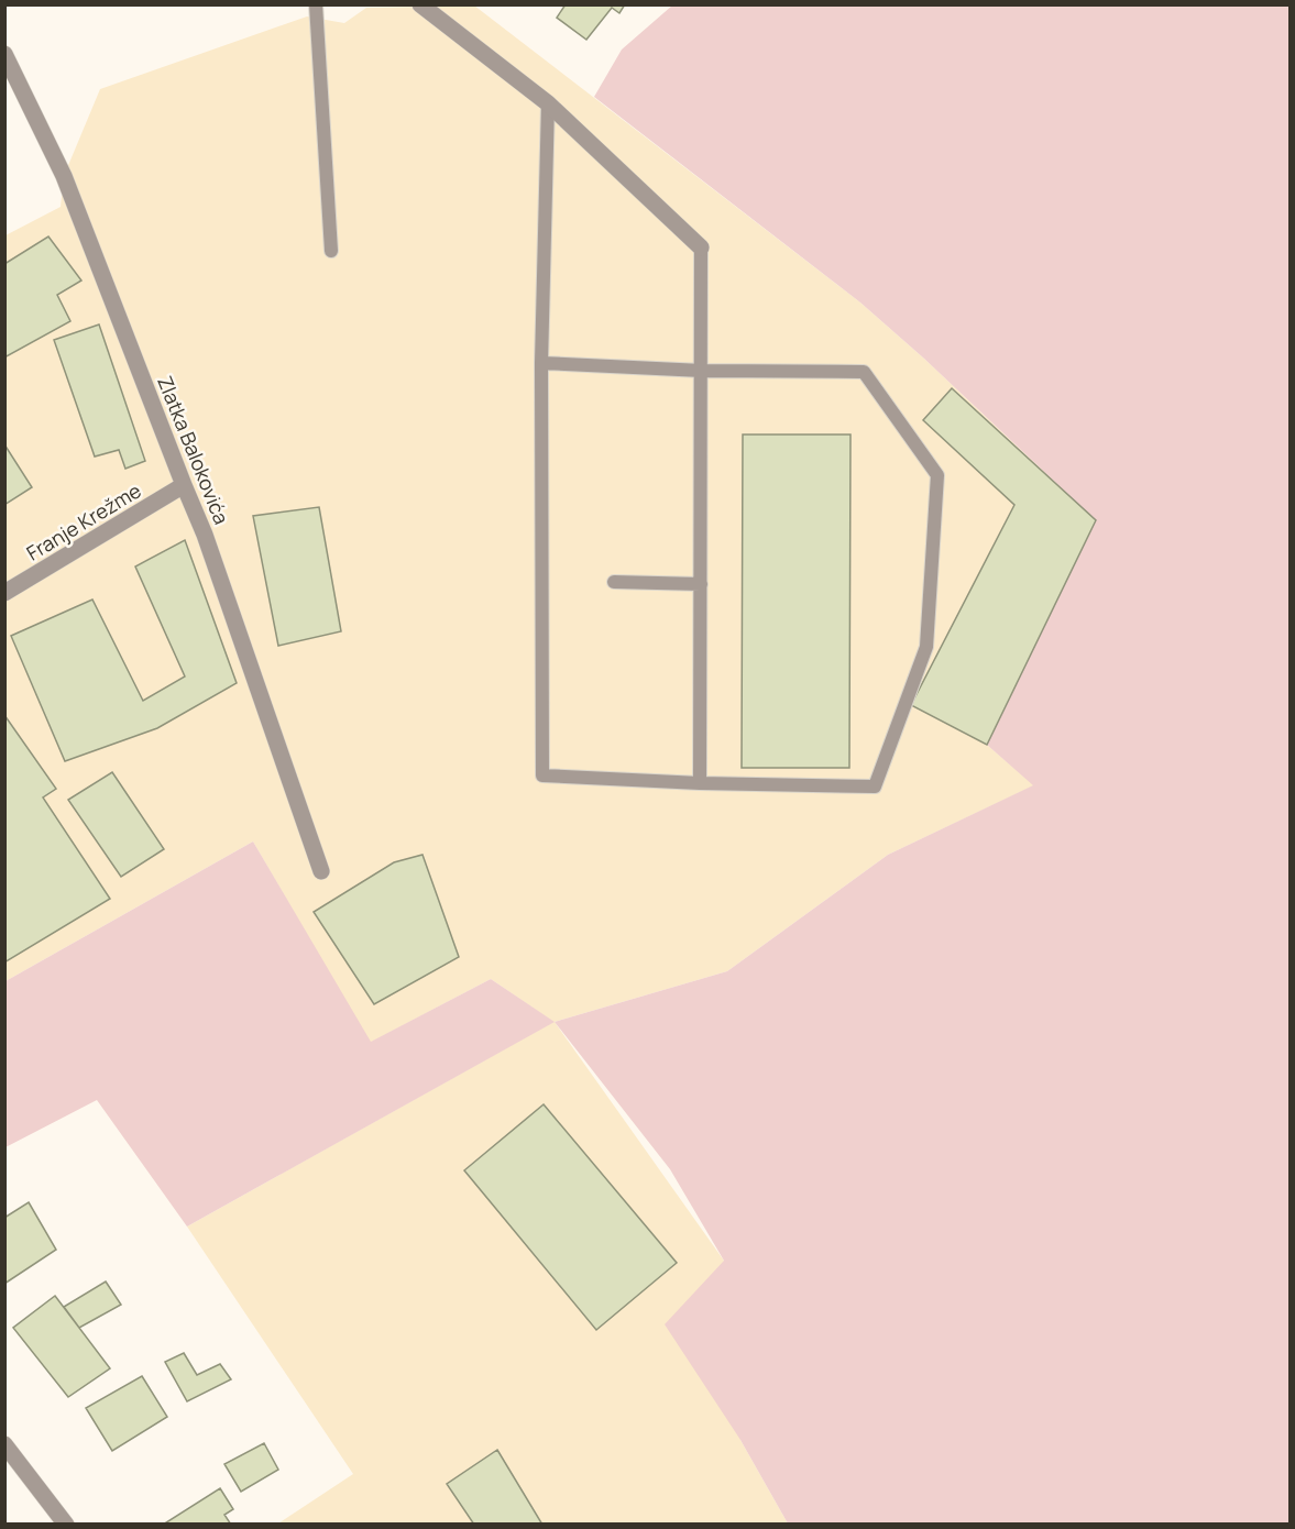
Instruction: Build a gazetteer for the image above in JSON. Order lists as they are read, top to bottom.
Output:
{
  "streets": {
    "street": ["Zlatka Balokovića", "Franje Krežme"]
  },
  "crossings": [
    ["Zlatka Balokovića", "Franje Krežme"]
  ]
}
